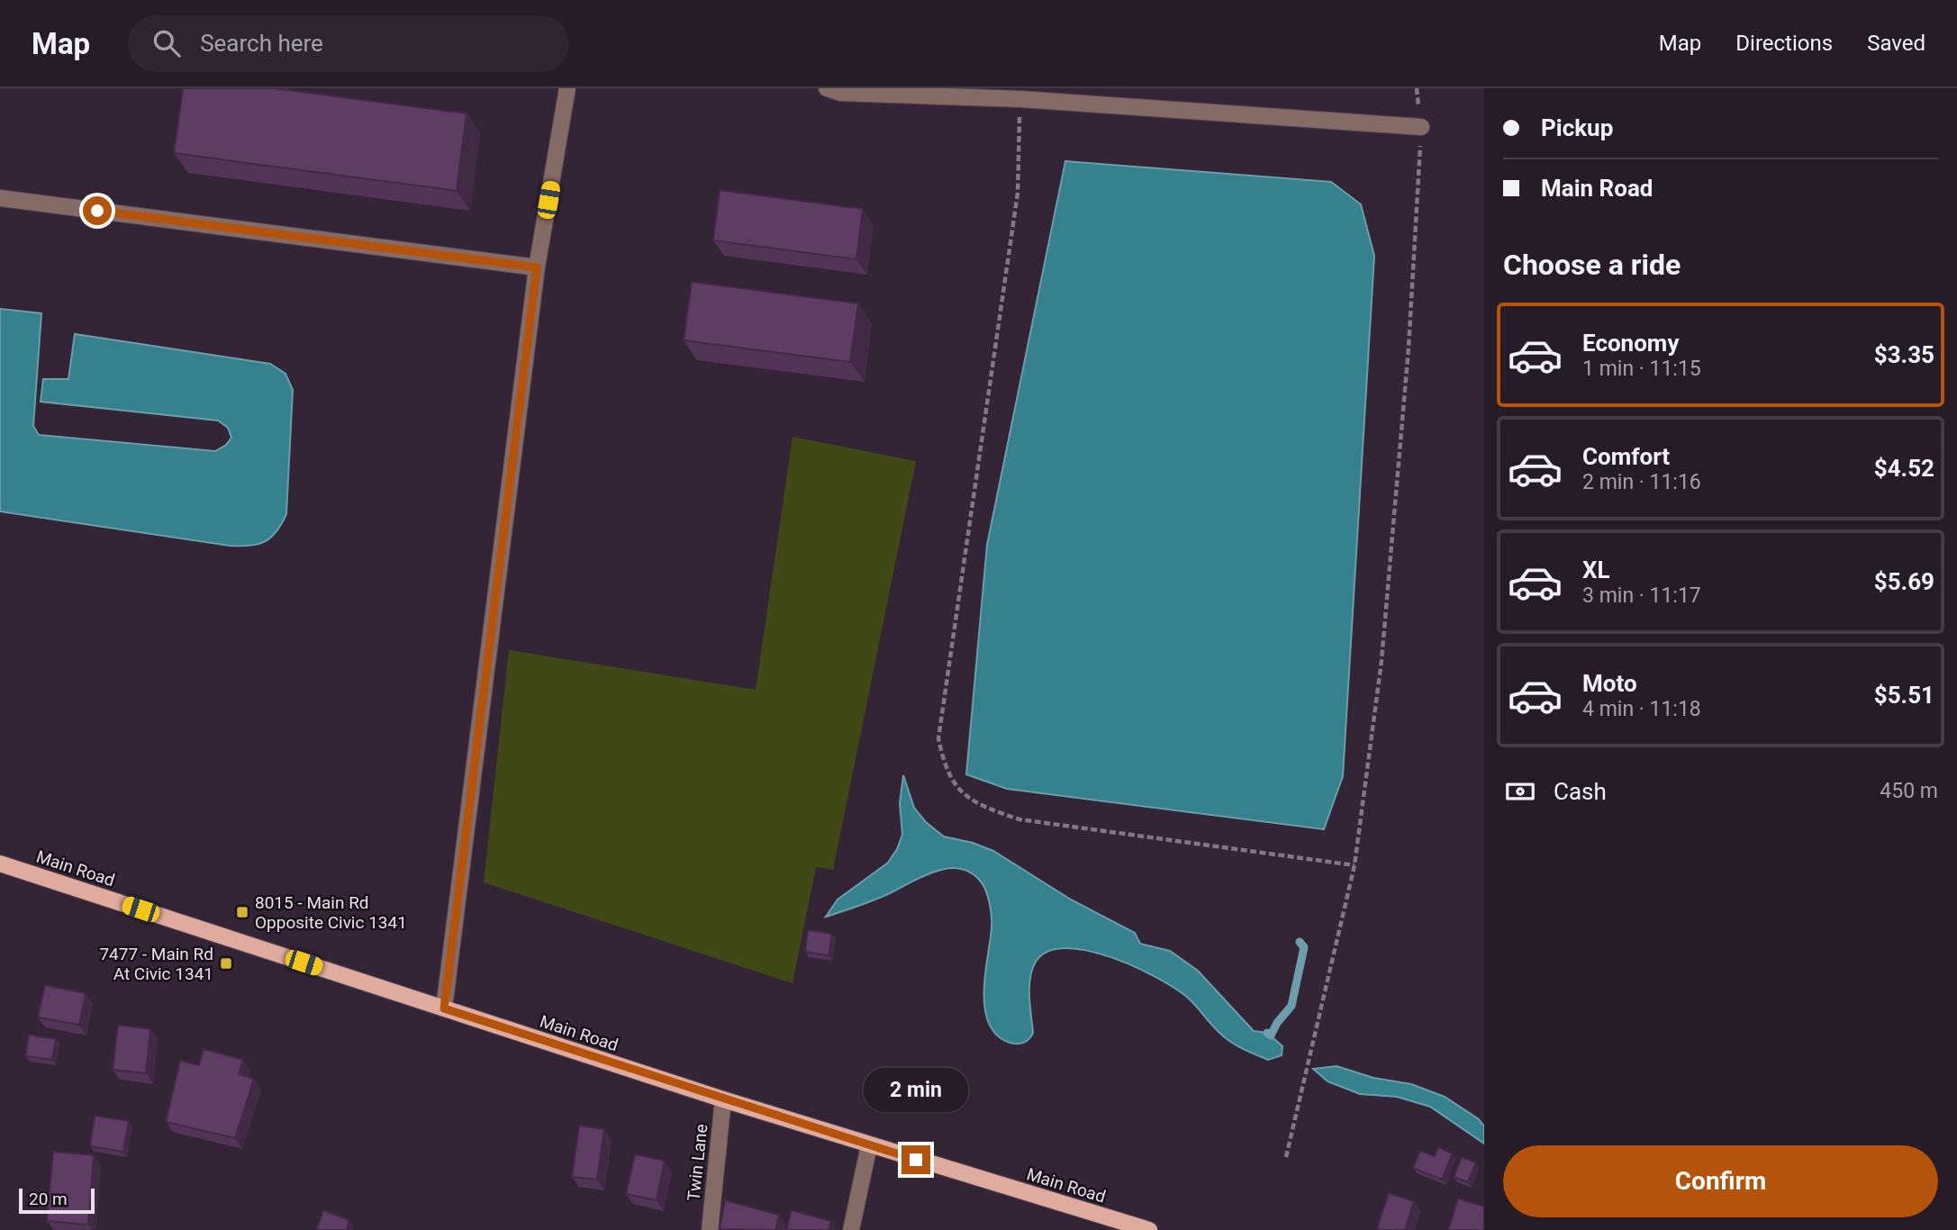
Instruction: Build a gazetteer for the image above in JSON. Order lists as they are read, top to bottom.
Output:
{
  "streets": {
    "main road": ["Main Road"],
    "street": ["Twin Lane"]
  },
  "crossings": [
    ["Main Road", "Twin Lane"]
  ],
  "places": {
    "transit": ["8015 - Main Rd Opposite Civic 1341", "7477 - Main Rd At Civic 1341"]
  },
  "scale_bar": "20 m",
  "page": {
    "header": "Map",
    "search": "Search here",
    "nav": ["Map", "Directions", "Saved"],
    "banner": ["Pickup", "Main Road"],
    "heading": "Choose a ride",
    "list": [
      {
        "name": "Economy",
        "note": "1 min · 11:15",
        "value": "$3.35"
      },
      {
        "name": "Comfort",
        "note": "2 min · 11:16",
        "value": "$4.52"
      },
      {
        "name": "XL",
        "note": "3 min · 11:17",
        "value": "$5.69"
      },
      {
        "name": "Moto",
        "note": "4 min · 11:18",
        "value": "$5.51"
      }
    ],
    "pay": ["Cash", "450 m"],
    "bubble": "2 min",
    "buttons": "Confirm",
    "scale": "20 m"
  }
}
